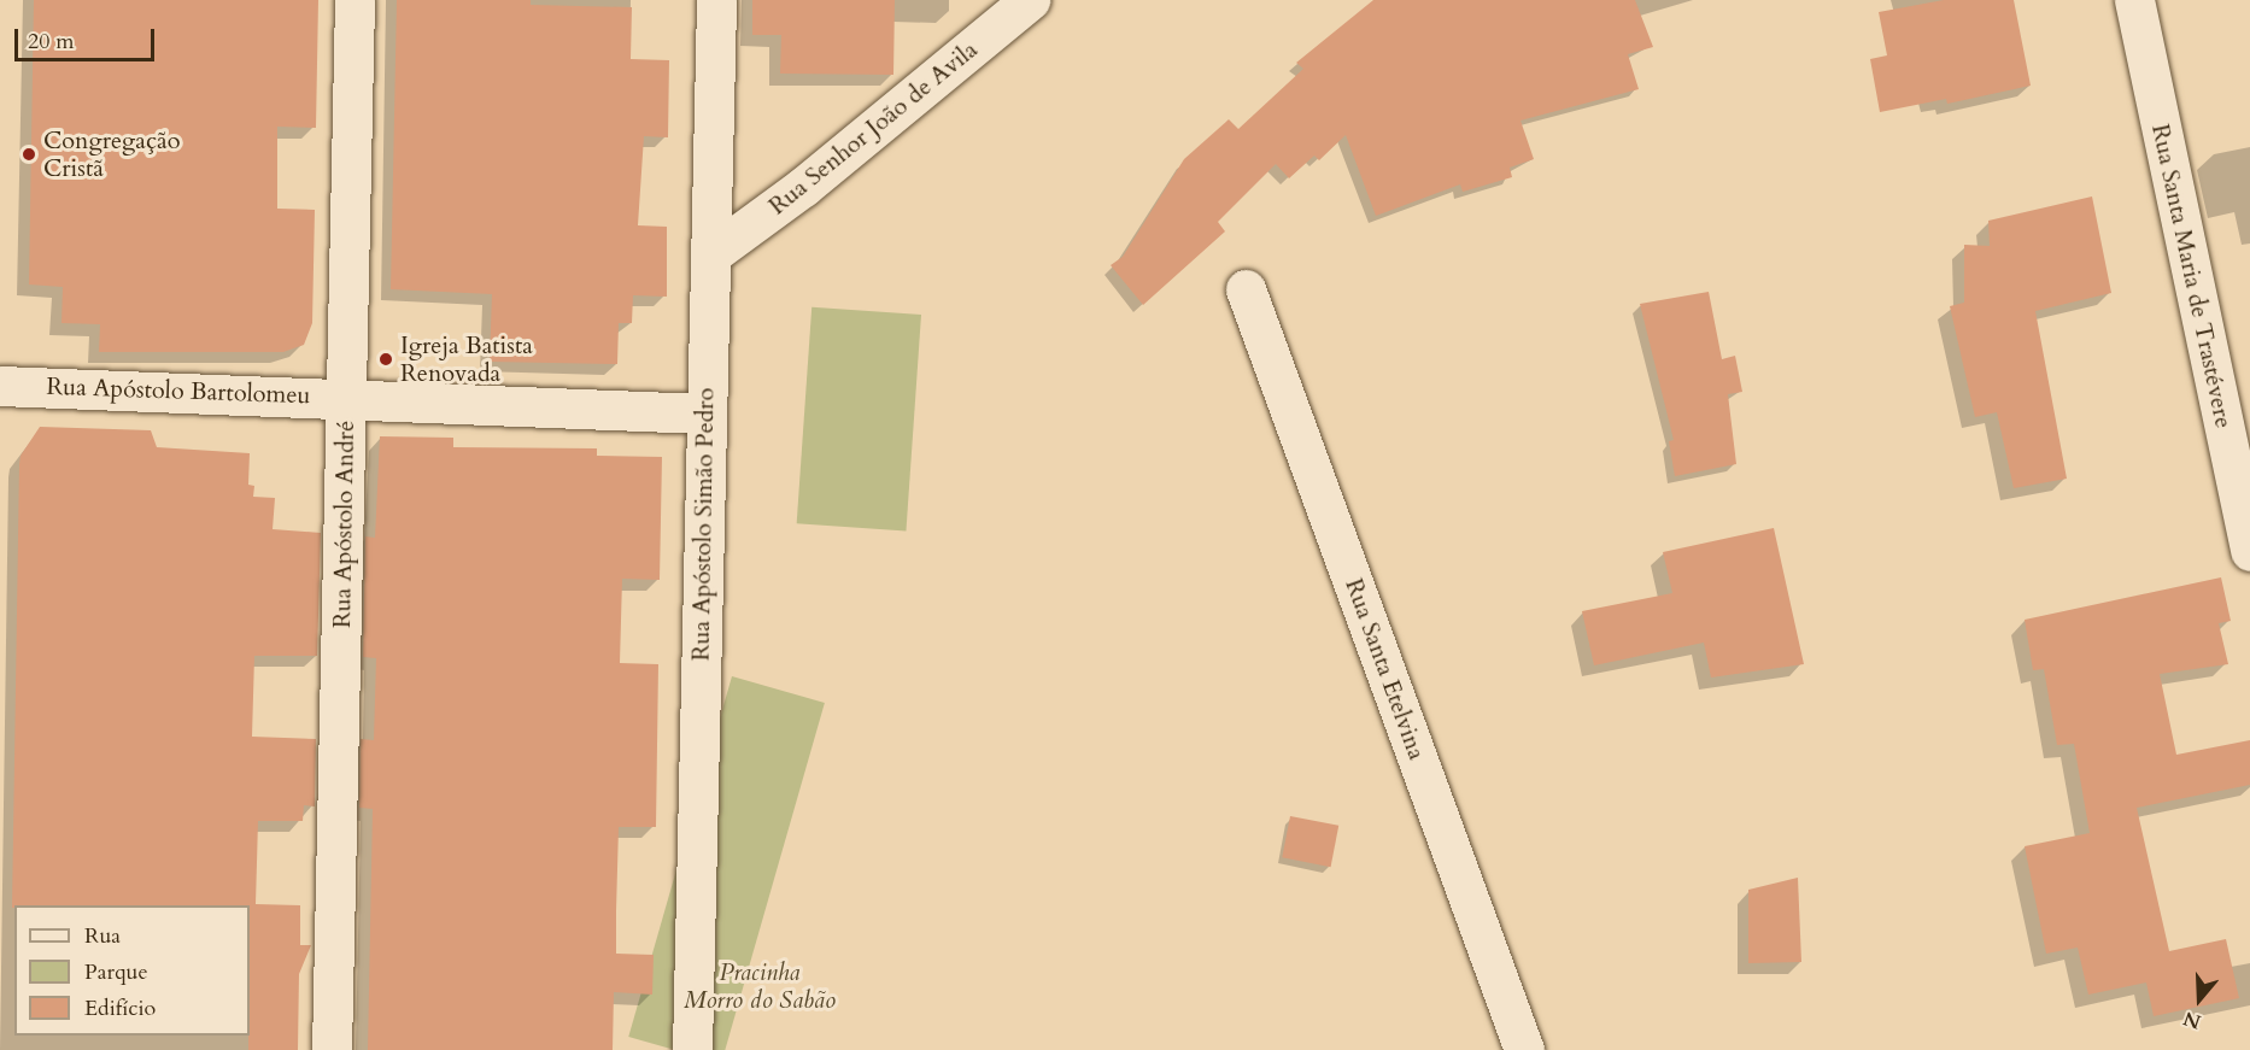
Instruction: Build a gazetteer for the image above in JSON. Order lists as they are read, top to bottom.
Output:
{
  "streets": {
    "street": [
      "Rua Senhor João de Avila",
      "Rua Santa Maria de Trastévere",
      "Rua Apóstolo Bartolomeu",
      "Rua Apóstolo André",
      "Rua Apóstolo Simão Pedro",
      "Rua Santa Etelvina"
    ]
  },
  "crossings": [
    ["Rua Senhor João de Avila", "Rua Apóstolo Simão Pedro"],
    ["Rua Apóstolo Bartolomeu", "Rua Apóstolo André"],
    ["Rua Apóstolo Bartolomeu", "Rua Apóstolo Simão Pedro"]
  ],
  "parks": ["Pracinha Morro do Sabão"],
  "places": ["Congregação Cristã", "Igreja Batista Renovada"],
  "legend": ["Rua", "Parque", "Edifício"],
  "scale_bar": "20 m",
  "north": "bottom"
}
